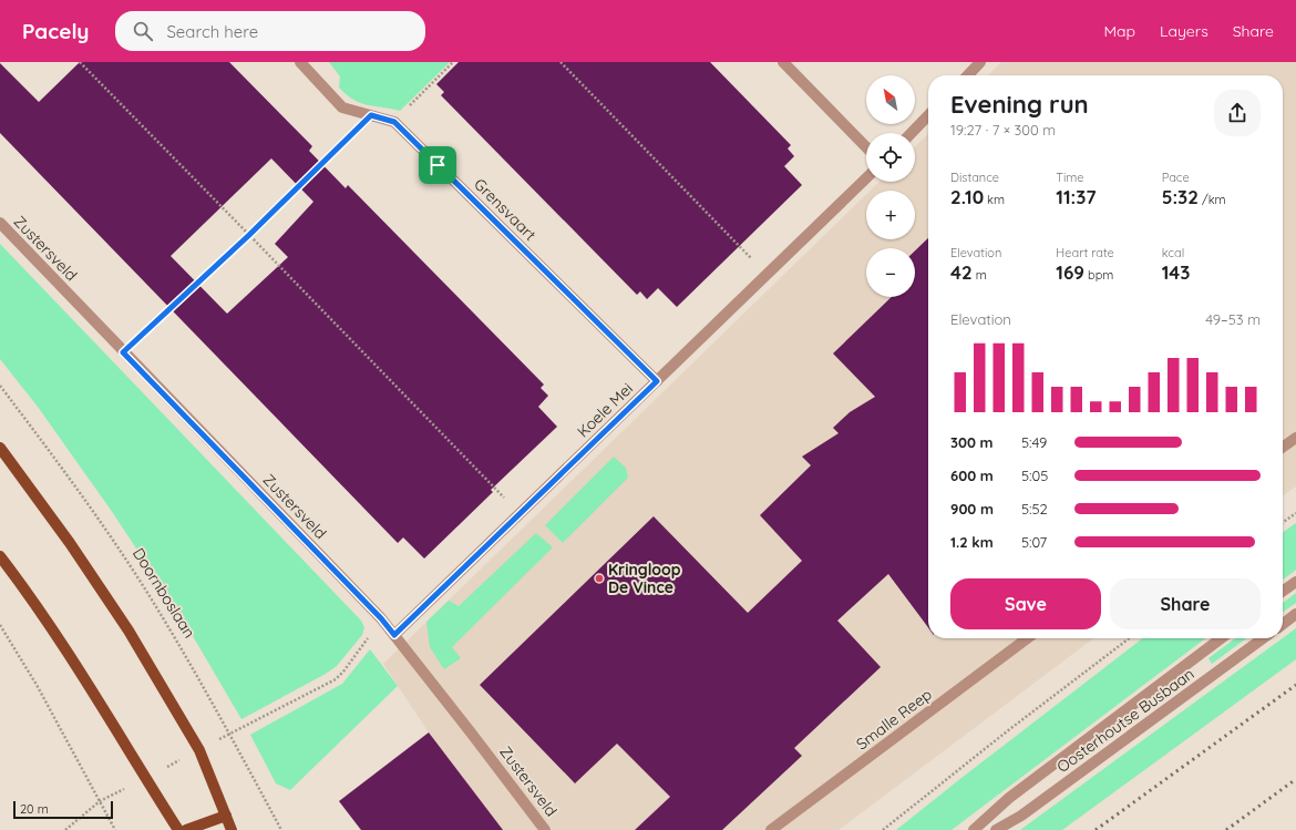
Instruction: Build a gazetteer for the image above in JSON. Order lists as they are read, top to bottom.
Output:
{
  "streets": {
    "street": [
      "Grensvaart",
      "Zustersveld",
      "Koele Mei",
      "Smalle Reep",
      "Oosterhoutse Busbaan"
    ],
    "path": ["Doornboslaan"]
  },
  "crossings": [
    ["Grensvaart", "Koele Mei"],
    ["Zustersveld", "Koele Mei"]
  ],
  "places": ["Kringloop De Vince"],
  "scale_bar": "20 m",
  "north": "top left",
  "page": {
    "header": "Pacely",
    "search": "Search here",
    "nav": ["Map", "Layers", "Share"],
    "map_buttons": ["+", "−"],
    "heading": ["Evening run", "19:27 · 7 × 300 m"],
    "stats": [
      ["Distance", "2.10 km"],
      ["Time", "11:37"],
      ["Pace", "5:32 /km"],
      ["Elevation", "42 m"],
      ["Heart rate", "169 bpm"],
      ["kcal", "143"]
    ],
    "chart": ["Elevation", "49–53 m"],
    "list": [
      {
        "name": "300 m",
        "note": "5:49"
      },
      {
        "name": "600 m",
        "note": "5:05"
      },
      {
        "name": "900 m",
        "note": "5:52"
      },
      {
        "name": "1.2 km",
        "note": "5:07"
      }
    ],
    "buttons": ["Save", "Share"],
    "scale": "20 m"
  }
}
